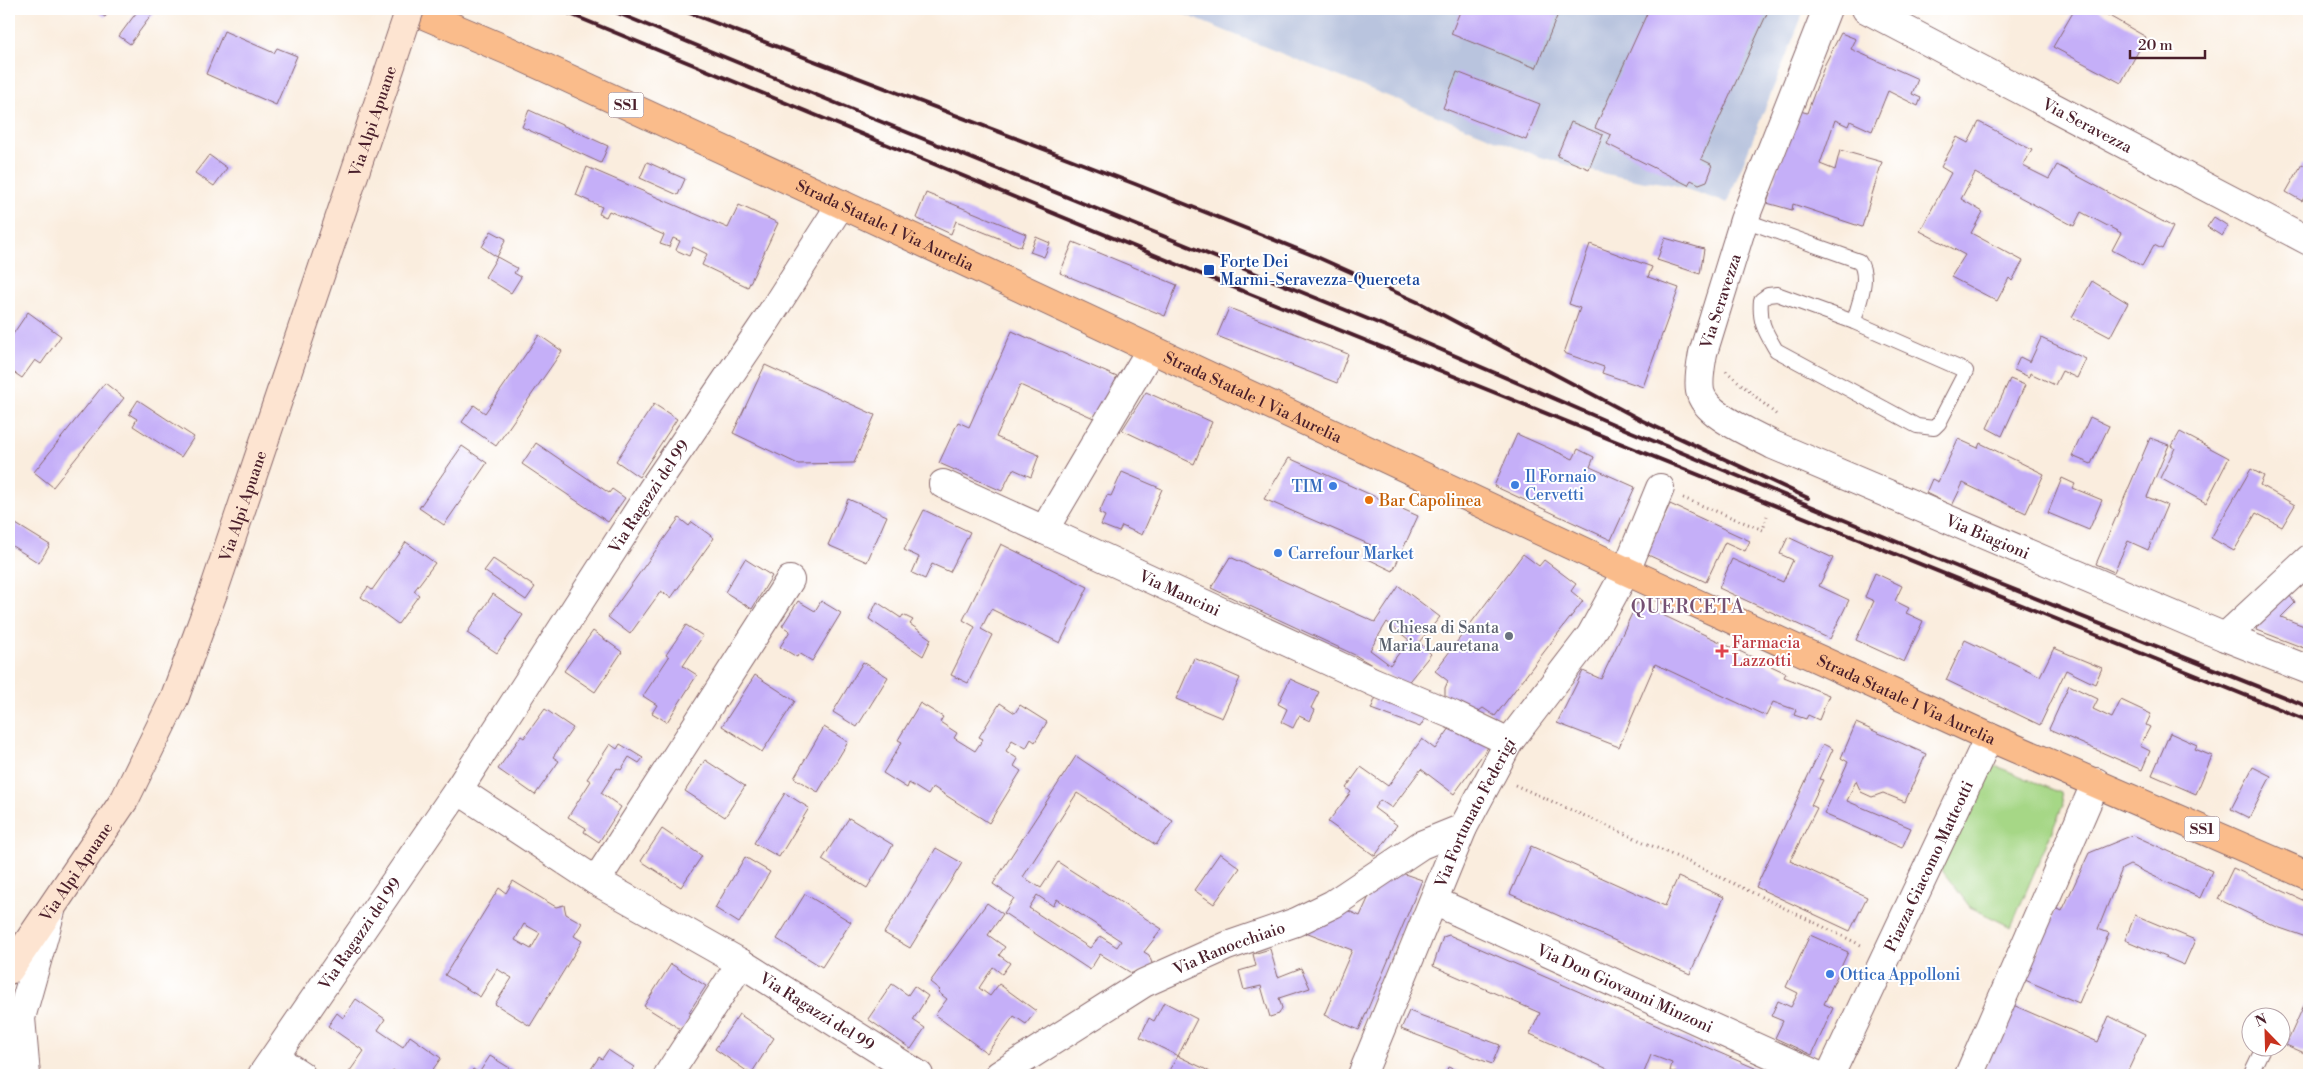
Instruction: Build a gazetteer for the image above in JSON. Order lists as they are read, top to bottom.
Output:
{
  "streets": {
    "main road": ["SS1", "Via Alpi Apuane", "Strada Statale 1 Via Aurelia"],
    "street": [
      "Via Seravezza",
      "Via Ragazzi del 99",
      "Via Biagioni",
      "Via Mancini",
      "Via Fortunato Federigi",
      "Piazza Giacomo Matteotti",
      "Via Ranocchiaio",
      "Via Don Giovanni Minzoni"
    ]
  },
  "crossings": [
    ["SS1", "Strada Statale 1 Via Aurelia"],
    ["Via Alpi Apuane", "Strada Statale 1 Via Aurelia"],
    ["Via Seravezza", "Via Biagioni"],
    ["Strada Statale 1 Via Aurelia", "Via Ragazzi del 99"],
    ["Strada Statale 1 Via Aurelia", "Via Fortunato Federigi"],
    ["Strada Statale 1 Via Aurelia", "Piazza Giacomo Matteotti"],
    ["Via Mancini", "Via Fortunato Federigi"],
    ["Via Fortunato Federigi", "Via Ranocchiaio"],
    ["Via Fortunato Federigi", "Via Don Giovanni Minzoni"]
  ],
  "districts": ["QUERCETA"],
  "places": {
    "transit": ["Forte Dei Marmi-Seravezza-Querceta"],
    "other": [
      "Il Fornaio Cervetti",
      "TIM",
      "Bar Capolinea",
      "Carrefour Market",
      "Chiesa di Santa Maria Lauretana",
      "Ottica Appolloni"
    ],
    "health": ["Farmacia Lazzotti"]
  },
  "scale_bar": "20 m",
  "north": "top left"
}
